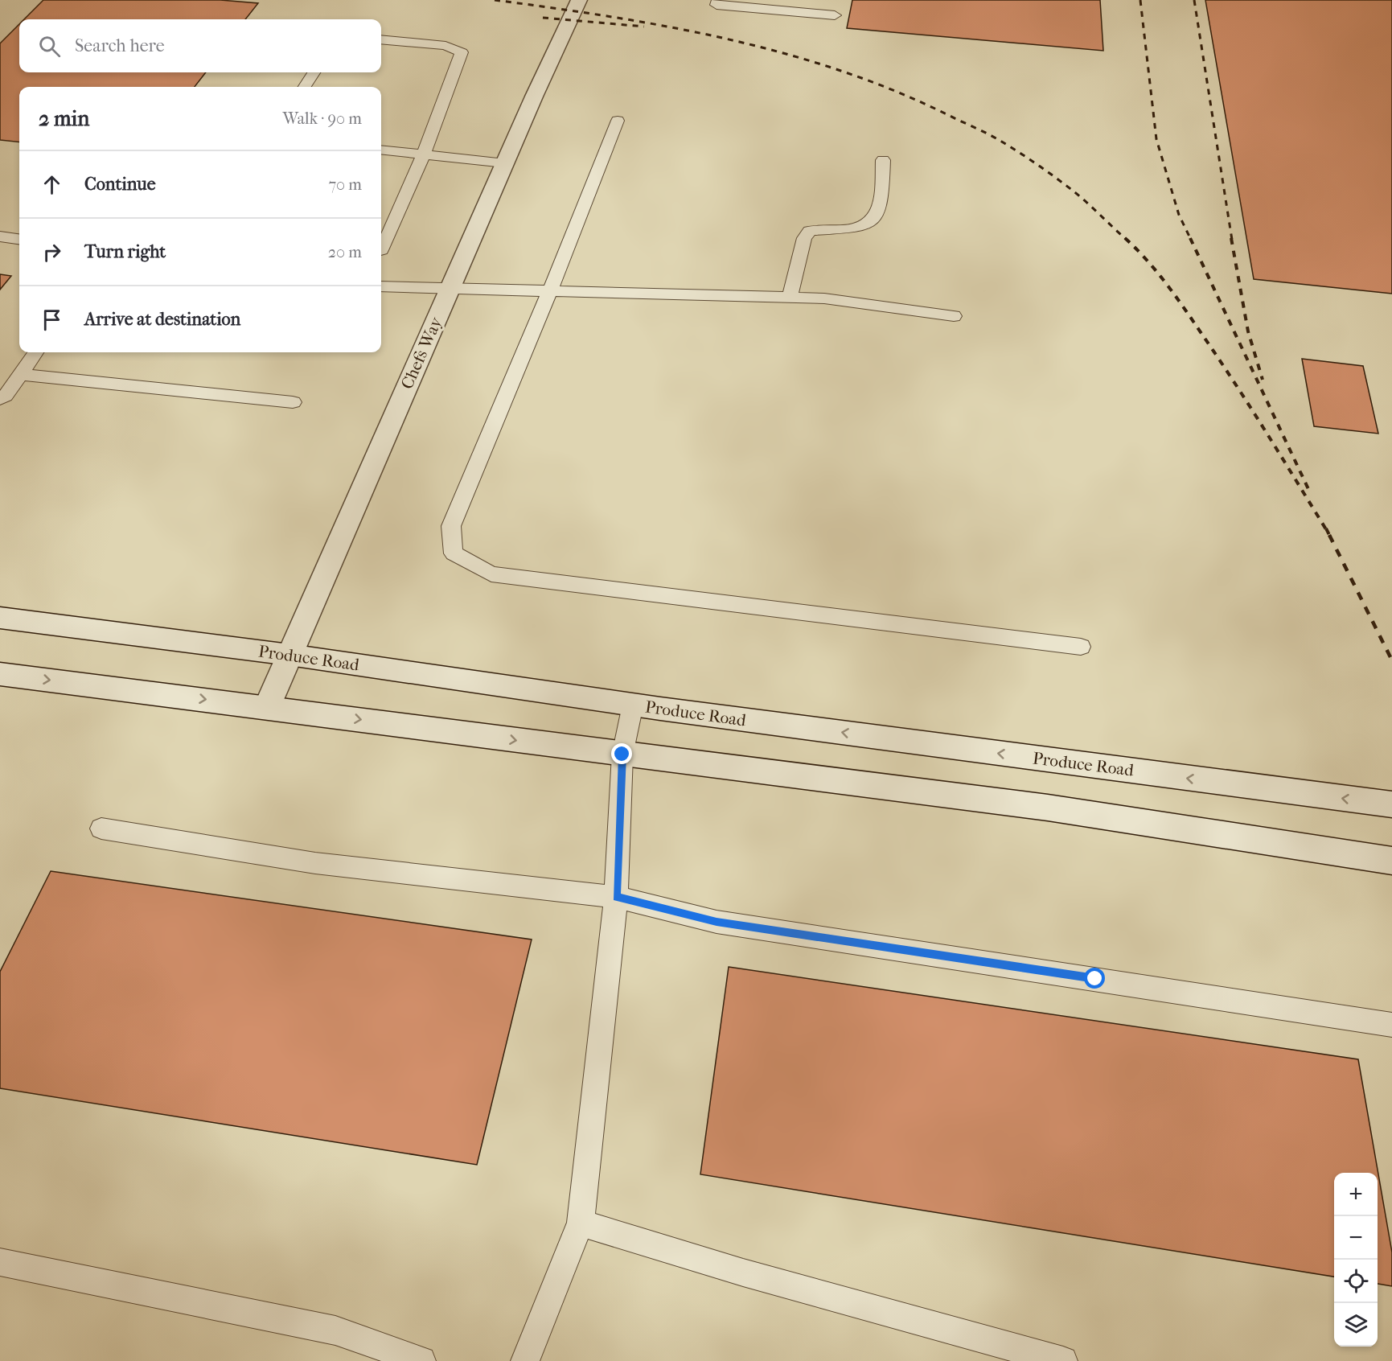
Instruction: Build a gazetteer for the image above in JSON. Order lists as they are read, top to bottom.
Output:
{
  "streets": {
    "street": ["Chefs Way", "Produce Road"]
  },
  "crossings": [
    ["Chefs Way", "Produce Road"]
  ],
  "page": {
    "search": "Search here",
    "heading": ["2 min", "Walk · 90 m"],
    "list": [
      ["Continue", "70 m"],
      ["Turn right", "20 m"],
      "Arrive at destination"
    ],
    "map_buttons": ["+", "−"]
  }
}
